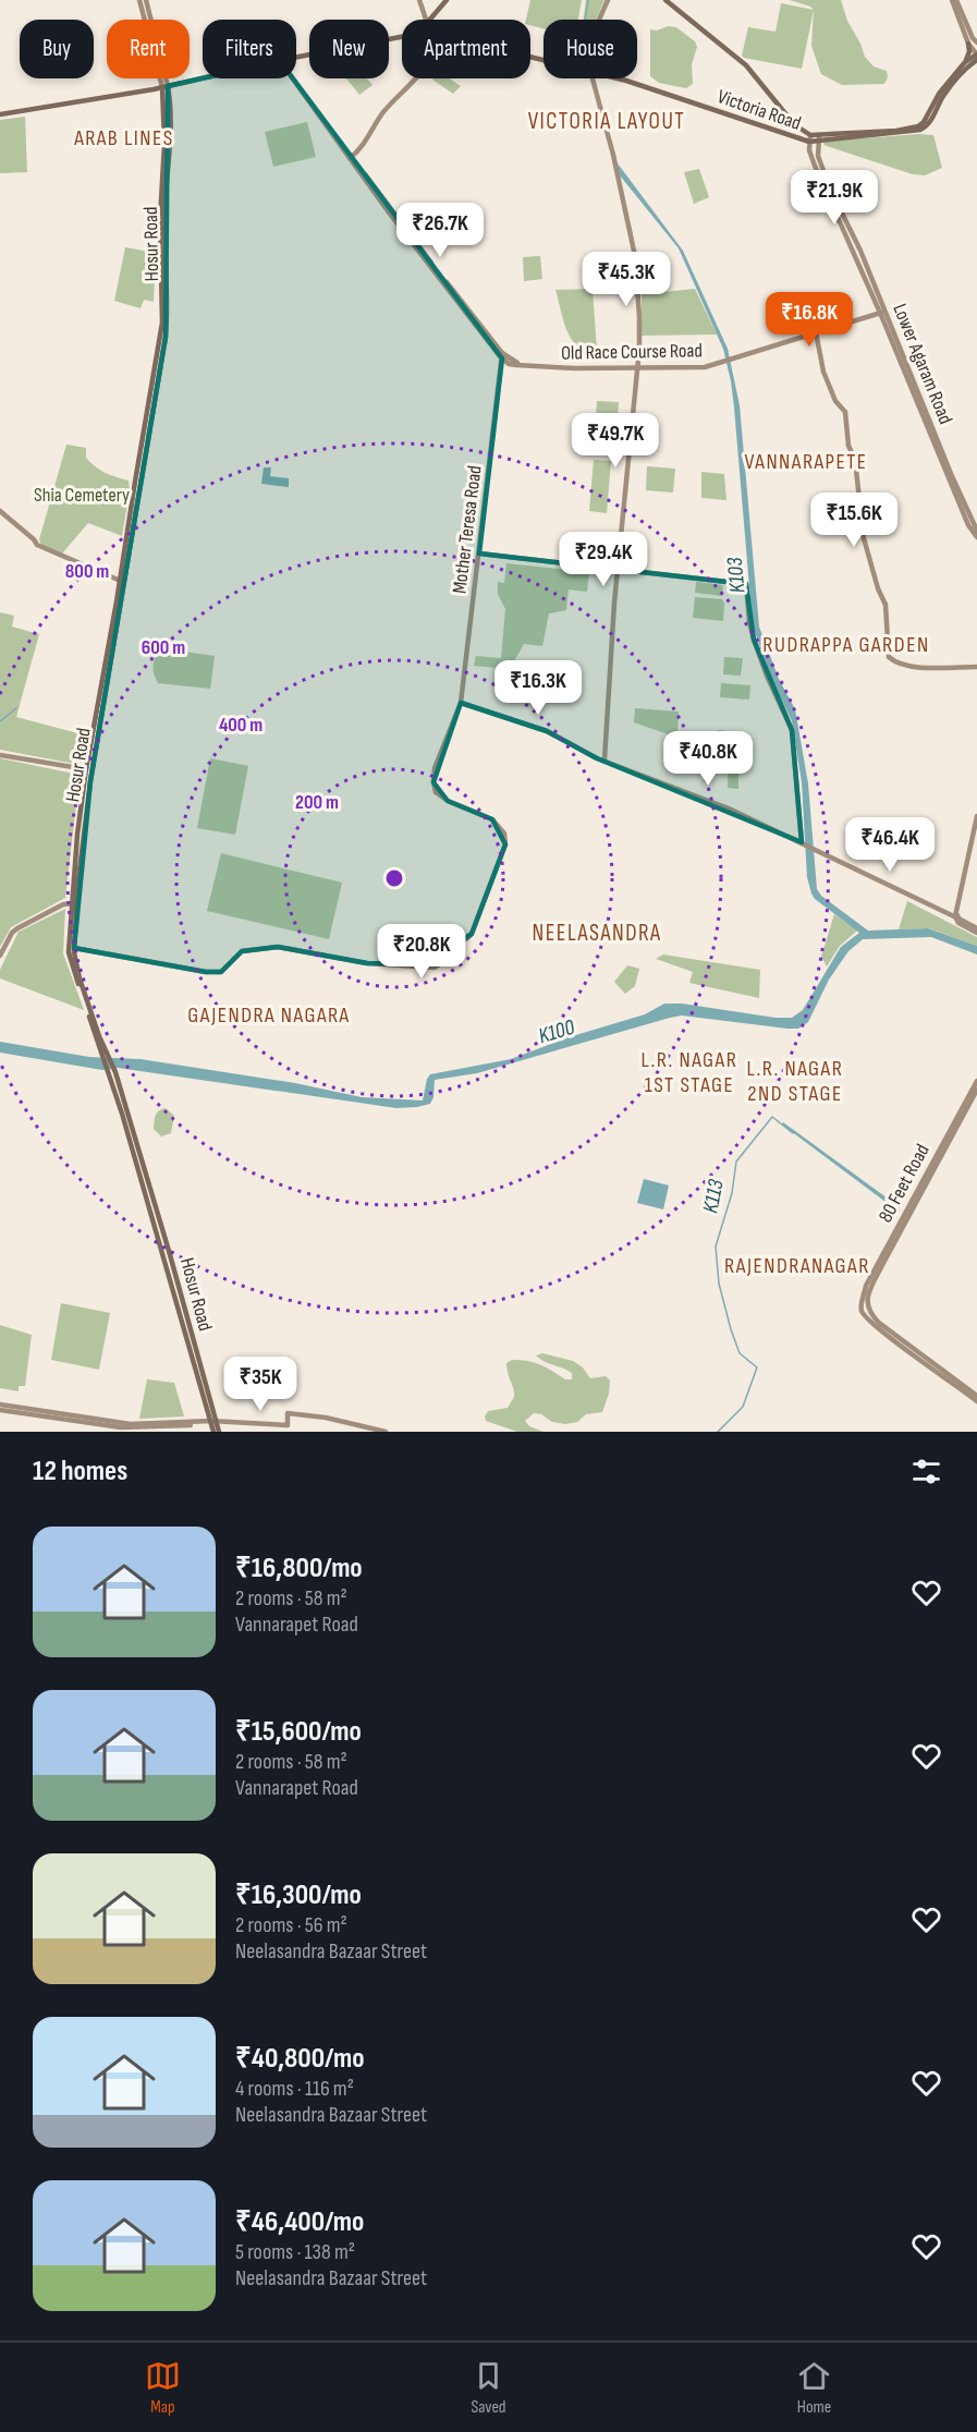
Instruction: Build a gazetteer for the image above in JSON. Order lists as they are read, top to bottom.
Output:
{
  "streets": {
    "main road": ["Victoria Road", "Hosur Road", "Lower Agaram Road"],
    "street": ["Old Race Course Road", "Mother Teresa Road", "80 Feet Road"]
  },
  "crossings": [
    ["Victoria Road", "Lower Agaram Road"],
    ["Hosur Road", "Mother Teresa Road"],
    ["Old Race Course Road", "Lower Agaram Road"],
    ["Old Race Course Road", "Mother Teresa Road"]
  ],
  "districts": [
    "VICTORIA LAYOUT",
    "ARAB LINES",
    "VANNARAPETE",
    "RUDRAPPA GARDEN",
    "NEELASANDRA",
    "GAJENDRA NAGARA",
    "L.R. NAGAR 1ST STAGE",
    "L.R. NAGAR 2ND STAGE",
    "RAJENDRANAGAR"
  ],
  "water": ["K103", "K100", "K113"],
  "parks": ["Shia Cemetery"],
  "page": {
    "chip": [
      "Buy",
      "Rent",
      "Filters",
      "New",
      "Apartment",
      "House"
    ],
    "price": [
      "₹21.9K",
      "₹26.7K",
      "₹45.3K",
      "₹16.8K",
      "₹49.7K",
      "₹15.6K",
      "₹29.4K",
      "₹16.3K",
      "₹40.8K",
      "₹46.4K",
      "₹20.8K",
      "₹35K"
    ],
    "heading": "12 homes",
    "list": [
      {
        "name": "₹16,800/mo",
        "note": "2 rooms · 58 m² · Vannarapet Road"
      },
      {
        "name": "₹15,600/mo",
        "note": "2 rooms · 58 m² · Vannarapet Road"
      },
      {
        "name": "₹16,300/mo",
        "note": "2 rooms · 56 m² · Neelasandra Bazaar Street"
      },
      {
        "name": "₹40,800/mo",
        "note": "4 rooms · 116 m² · Neelasandra Bazaar Street"
      },
      {
        "name": "₹46,400/mo",
        "note": "5 rooms · 138 m² · Neelasandra Bazaar Street"
      }
    ],
    "tabs": ["Map", "Saved", "Home"]
  },
  "rings": [
    "800 m",
    "600 m",
    "400 m",
    "200 m"
  ]
}
